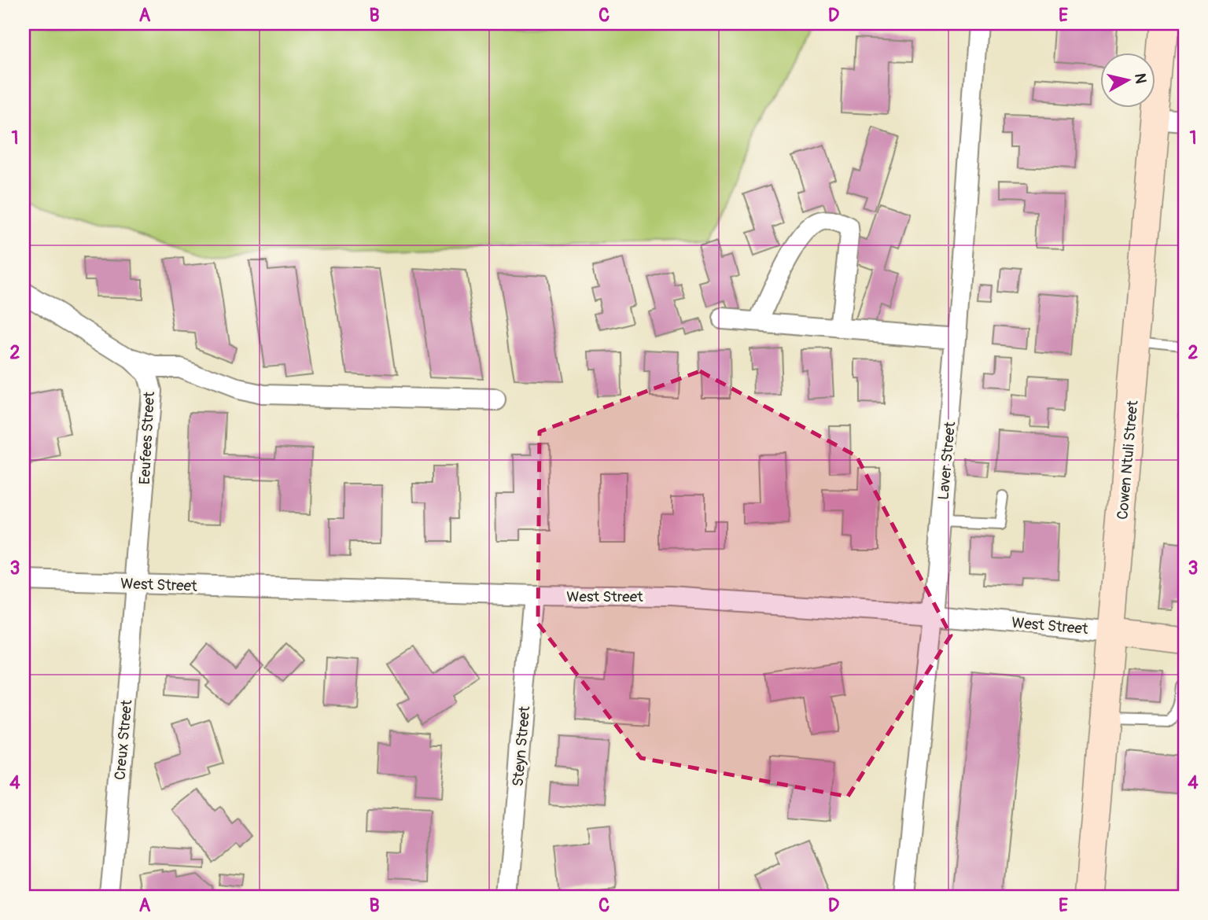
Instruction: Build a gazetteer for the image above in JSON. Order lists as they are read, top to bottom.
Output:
{
  "streets": {
    "street": [
      "Eeufees Street",
      "Cowen Ntuli Street",
      "Laver Street",
      "West Street",
      "Creux Street",
      "Steyn Street"
    ]
  },
  "crossings": [
    ["Eeufees Street", "West Street"],
    ["Eeufees Street", "Creux Street"],
    ["Cowen Ntuli Street", "West Street"],
    ["Laver Street", "West Street"],
    ["West Street", "Creux Street"],
    ["West Street", "Steyn Street"]
  ],
  "north": "right",
  "grid": {
    "columns": [
      "A",
      "B",
      "C",
      "D",
      "E"
    ],
    "rows": [
      "1",
      "2",
      "3",
      "4"
    ]
  }
}
